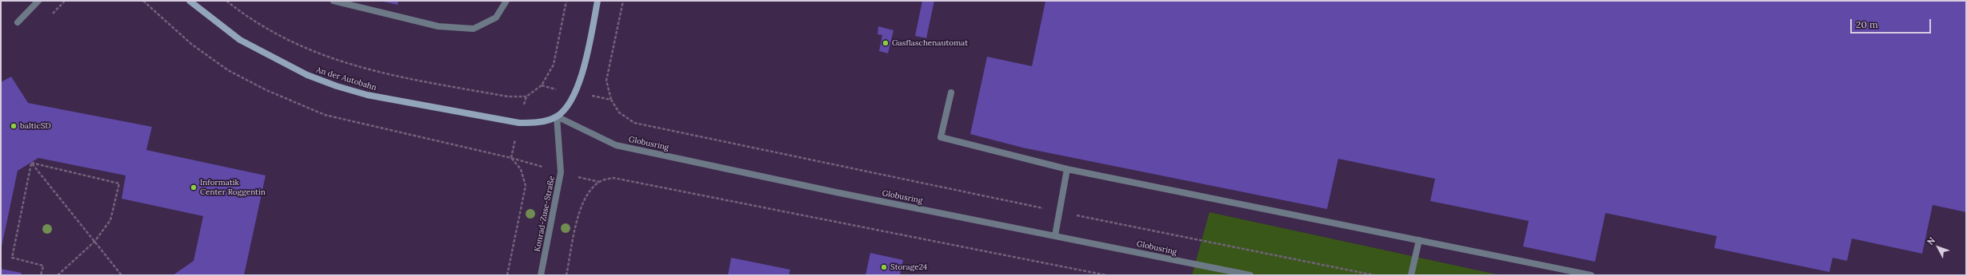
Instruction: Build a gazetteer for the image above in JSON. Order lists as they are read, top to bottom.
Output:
{
  "streets": {
    "street": ["An der Autobahn", "Globusring", "Konrad-Zuse-Straße"]
  },
  "crossings": [
    ["An der Autobahn", "Globusring"],
    ["An der Autobahn", "Konrad-Zuse-Straße"],
    ["Globusring", "Konrad-Zuse-Straße"]
  ],
  "places": [
    "Gasflaschenautomat",
    "balticSD",
    "Informatik Center Roggentin",
    "Storage24"
  ],
  "scale_bar": "20 m",
  "north": "top left"
}
